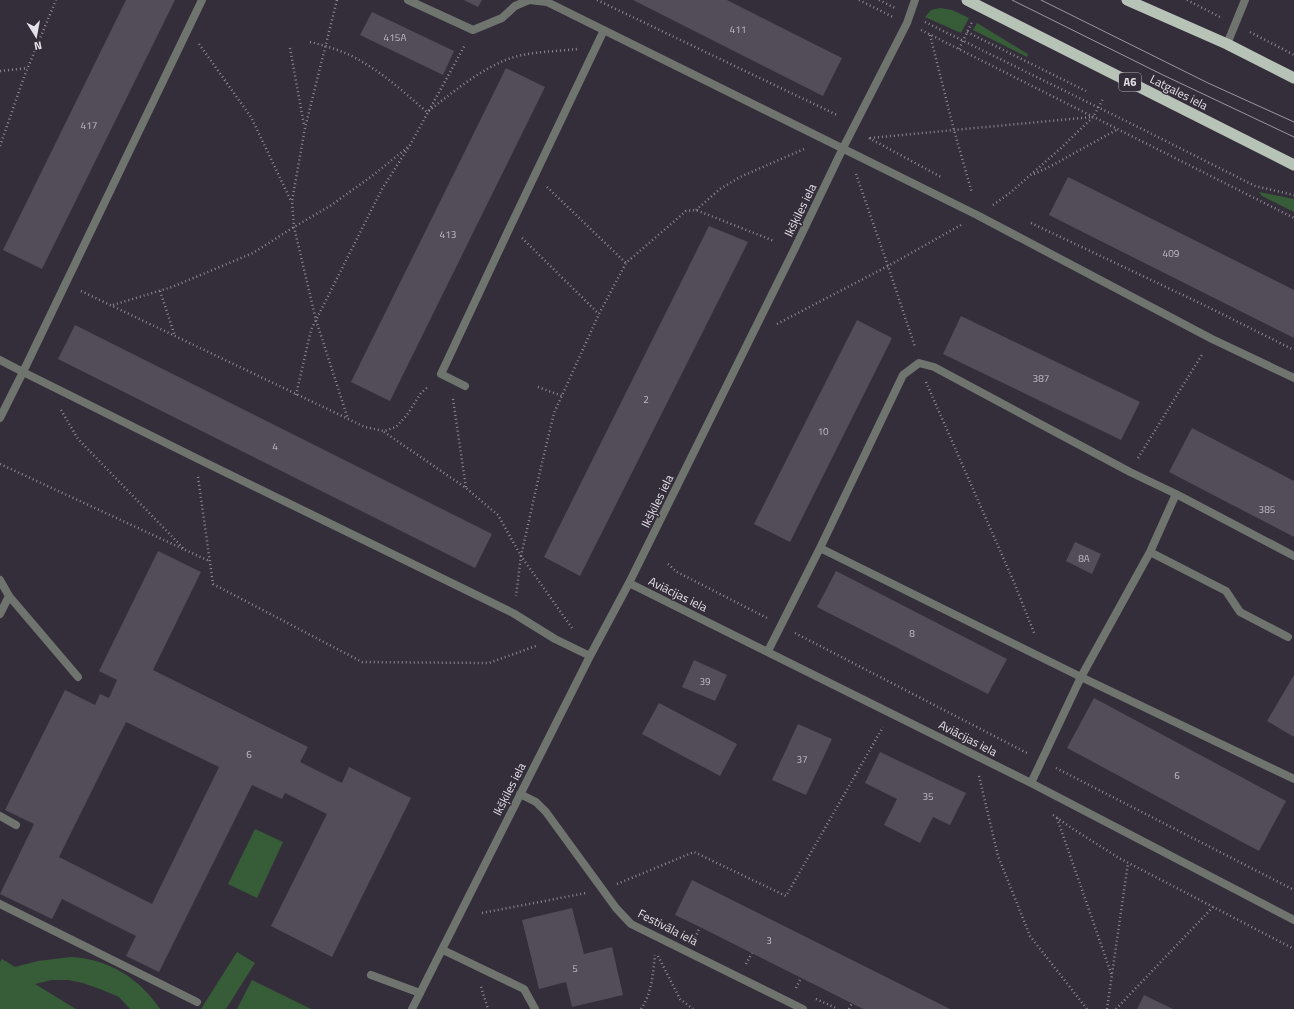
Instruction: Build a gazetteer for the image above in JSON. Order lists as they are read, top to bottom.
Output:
{
  "streets": {
    "highway": ["A6", "Latgales iela"],
    "street": ["Ikšķiles iela", "Aviācijas iela", "Festivāla iela"]
  },
  "crossings": [
    ["Ikšķiles iela", "Aviācijas iela"],
    ["Ikšķiles iela", "Festivāla iela"]
  ],
  "house_numbers": [
    "411",
    "415A",
    "417",
    "413",
    "409",
    "387",
    "2",
    "10",
    "4",
    "385",
    "8A",
    "8",
    "39",
    "6",
    "37",
    "6",
    "35",
    "3",
    "5"
  ],
  "north": "bottom"
}
